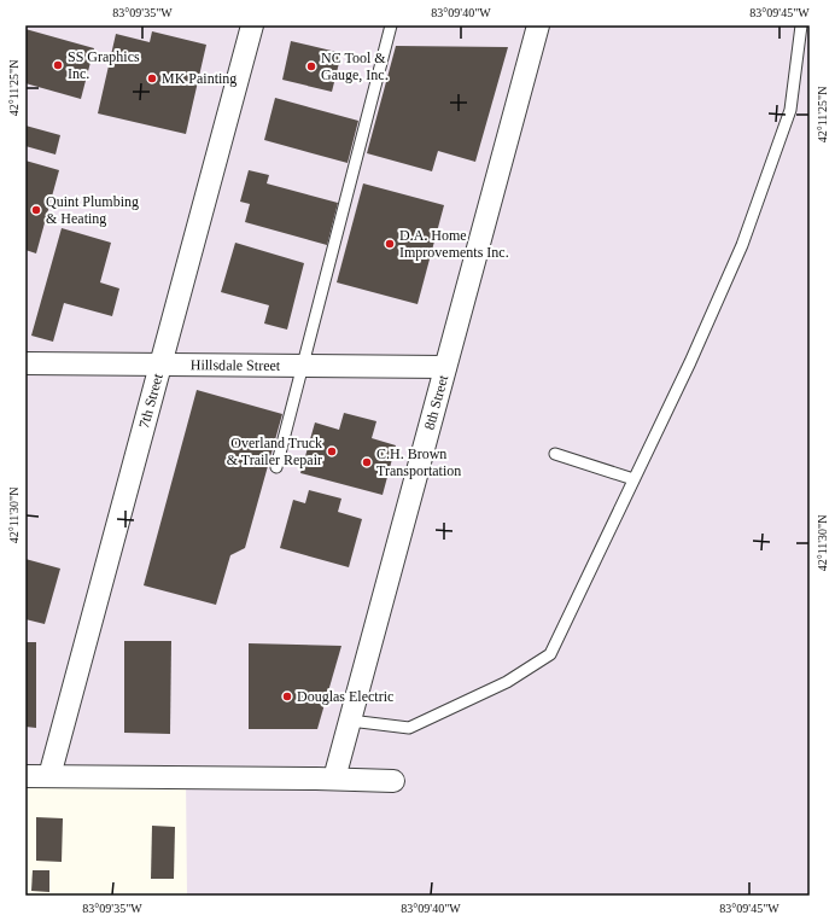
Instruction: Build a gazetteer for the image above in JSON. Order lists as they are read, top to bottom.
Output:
{
  "streets": {
    "street": ["Hillsdale Street", "7th Street", "8th Street"]
  },
  "crossings": [
    ["Hillsdale Street", "7th Street"],
    ["Hillsdale Street", "8th Street"]
  ],
  "places": [
    "SS Graphics Inc.",
    "NC Tool & Gauge, Inc.",
    "MK Painting",
    "Quint Plumbing & Heating",
    "D.A. Home Improvements Inc.",
    "Overland Truck & Trailer Repair",
    "C.H. Brown Transportation",
    "Douglas Electric"
  ],
  "coordinates": [
    "83°09'35\"W",
    "83°09'40\"W",
    "83°09'45\"W",
    "42°11'25\"N",
    "42°11'30\"N"
  ]
}
